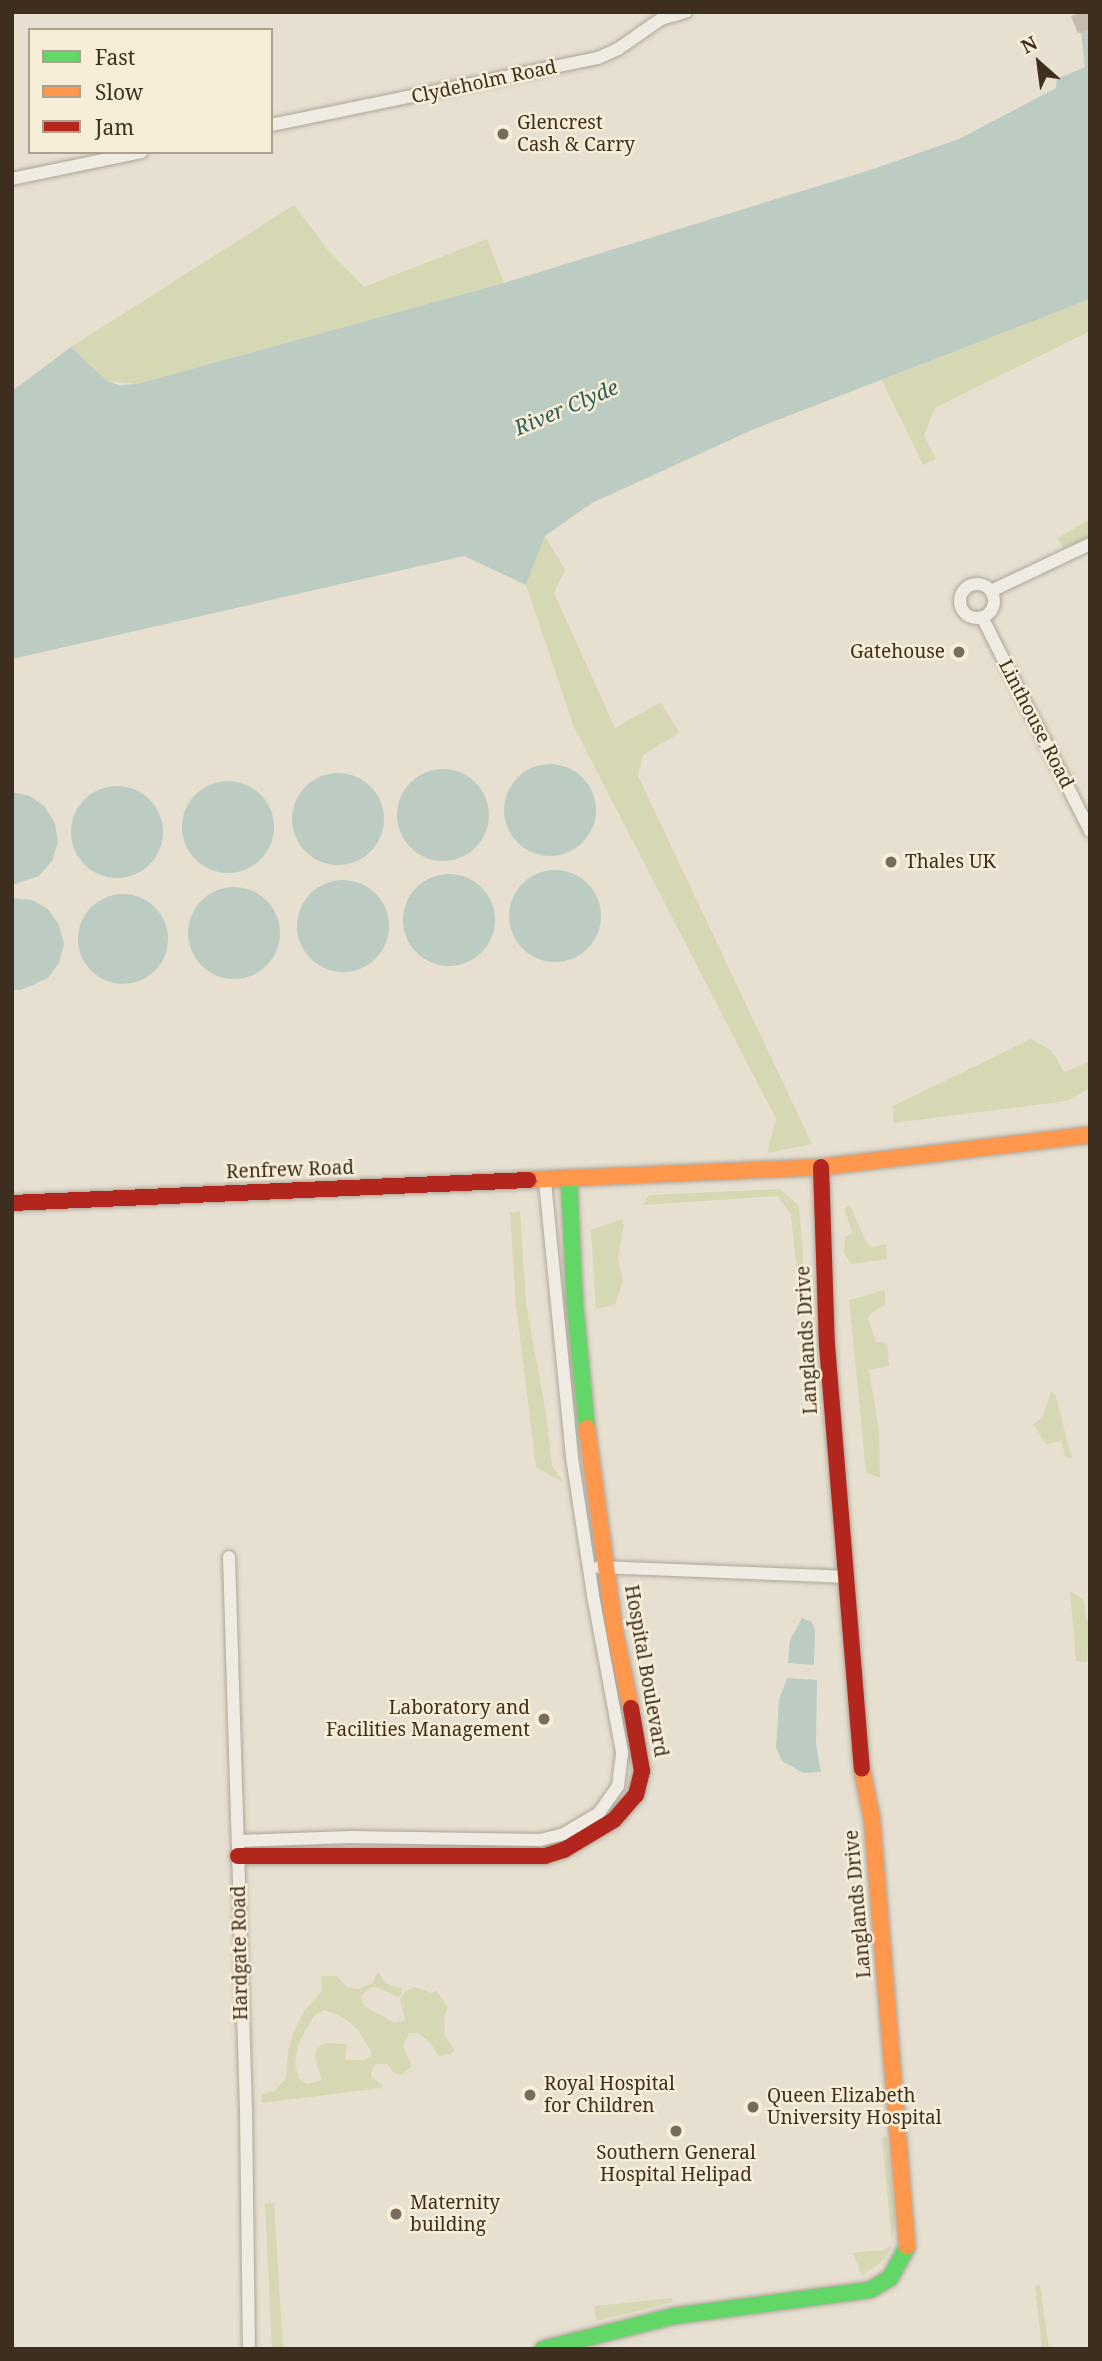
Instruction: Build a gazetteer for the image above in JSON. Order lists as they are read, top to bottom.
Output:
{
  "streets": {
    "street": [
      "Clydeholm Road",
      "Linthouse Road",
      "Renfrew Road",
      "Langlands Drive",
      "Hospital Boulevard",
      "Hardgate Road"
    ]
  },
  "crossings": [
    ["Renfrew Road", "Langlands Drive"],
    ["Renfrew Road", "Hospital Boulevard"],
    ["Hospital Boulevard", "Hardgate Road"]
  ],
  "water": ["River Clyde"],
  "places": [
    "Glencrest Cash & Carry",
    "Gatehouse",
    "Thales UK",
    "Laboratory and Facilities Management",
    "Royal Hospital for Children",
    "Queen Elizabeth University Hospital",
    "Southern General Hospital Helipad",
    "Maternity building"
  ],
  "legend": ["Fast", "Slow", "Jam"],
  "north": "top left"
}
